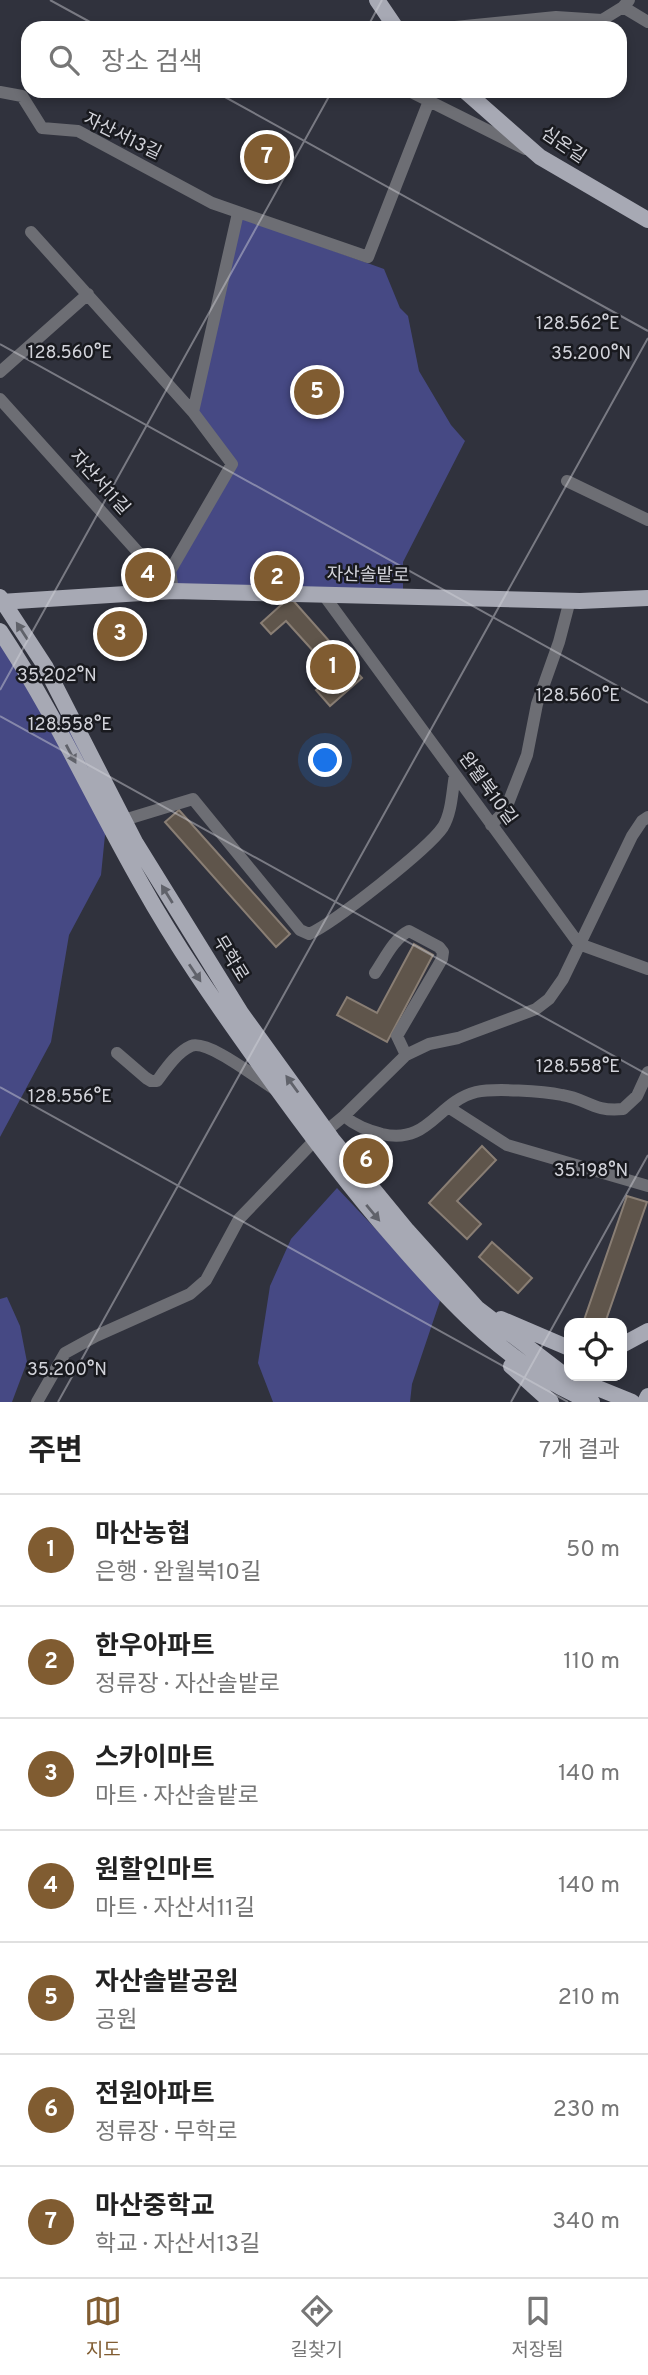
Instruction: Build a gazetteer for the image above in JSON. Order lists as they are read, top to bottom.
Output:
{
  "streets": {
    "main road": ["심온길", "자산솔밭로", "무학로"],
    "street": ["자산서13길", "자산서11길", "완월북10길"]
  },
  "crossings": [
    ["자산서11길", "자산솔밭로"],
    ["자산솔밭로", "완월북10길"],
    ["자산솔밭로", "무학로"]
  ],
  "page": {
    "search": "장소 검색",
    "pins": [
      "7",
      "5",
      "4",
      "2",
      "3",
      "1",
      "6"
    ],
    "heading": ["주변", "7개 결과"],
    "list": [
      {
        "mark": "1",
        "name": "마산농협",
        "note": "은행 · 완월북10길",
        "value": "50 m"
      },
      {
        "mark": "2",
        "name": "한우아파트",
        "note": "정류장 · 자산솔밭로",
        "value": "110 m"
      },
      {
        "mark": "3",
        "name": "스카이마트",
        "note": "마트 · 자산솔밭로",
        "value": "140 m"
      },
      {
        "mark": "4",
        "name": "원할인마트",
        "note": "마트 · 자산서11길",
        "value": "140 m"
      },
      {
        "mark": "5",
        "name": "자산솔밭공원",
        "note": "공원",
        "value": "210 m"
      },
      {
        "mark": "6",
        "name": "전원아파트",
        "note": "정류장 · 무학로",
        "value": "230 m"
      },
      {
        "mark": "7",
        "name": "마산중학교",
        "note": "학교 · 자산서13길",
        "value": "340 m"
      }
    ],
    "nav": ["지도", "길찾기", "저장됨"]
  },
  "coordinates": [
    "128.562°E",
    "128.560°E",
    "35.200°N",
    "35.202°N",
    "128.558°E",
    "128.556°E",
    "35.198°N"
  ]
}
